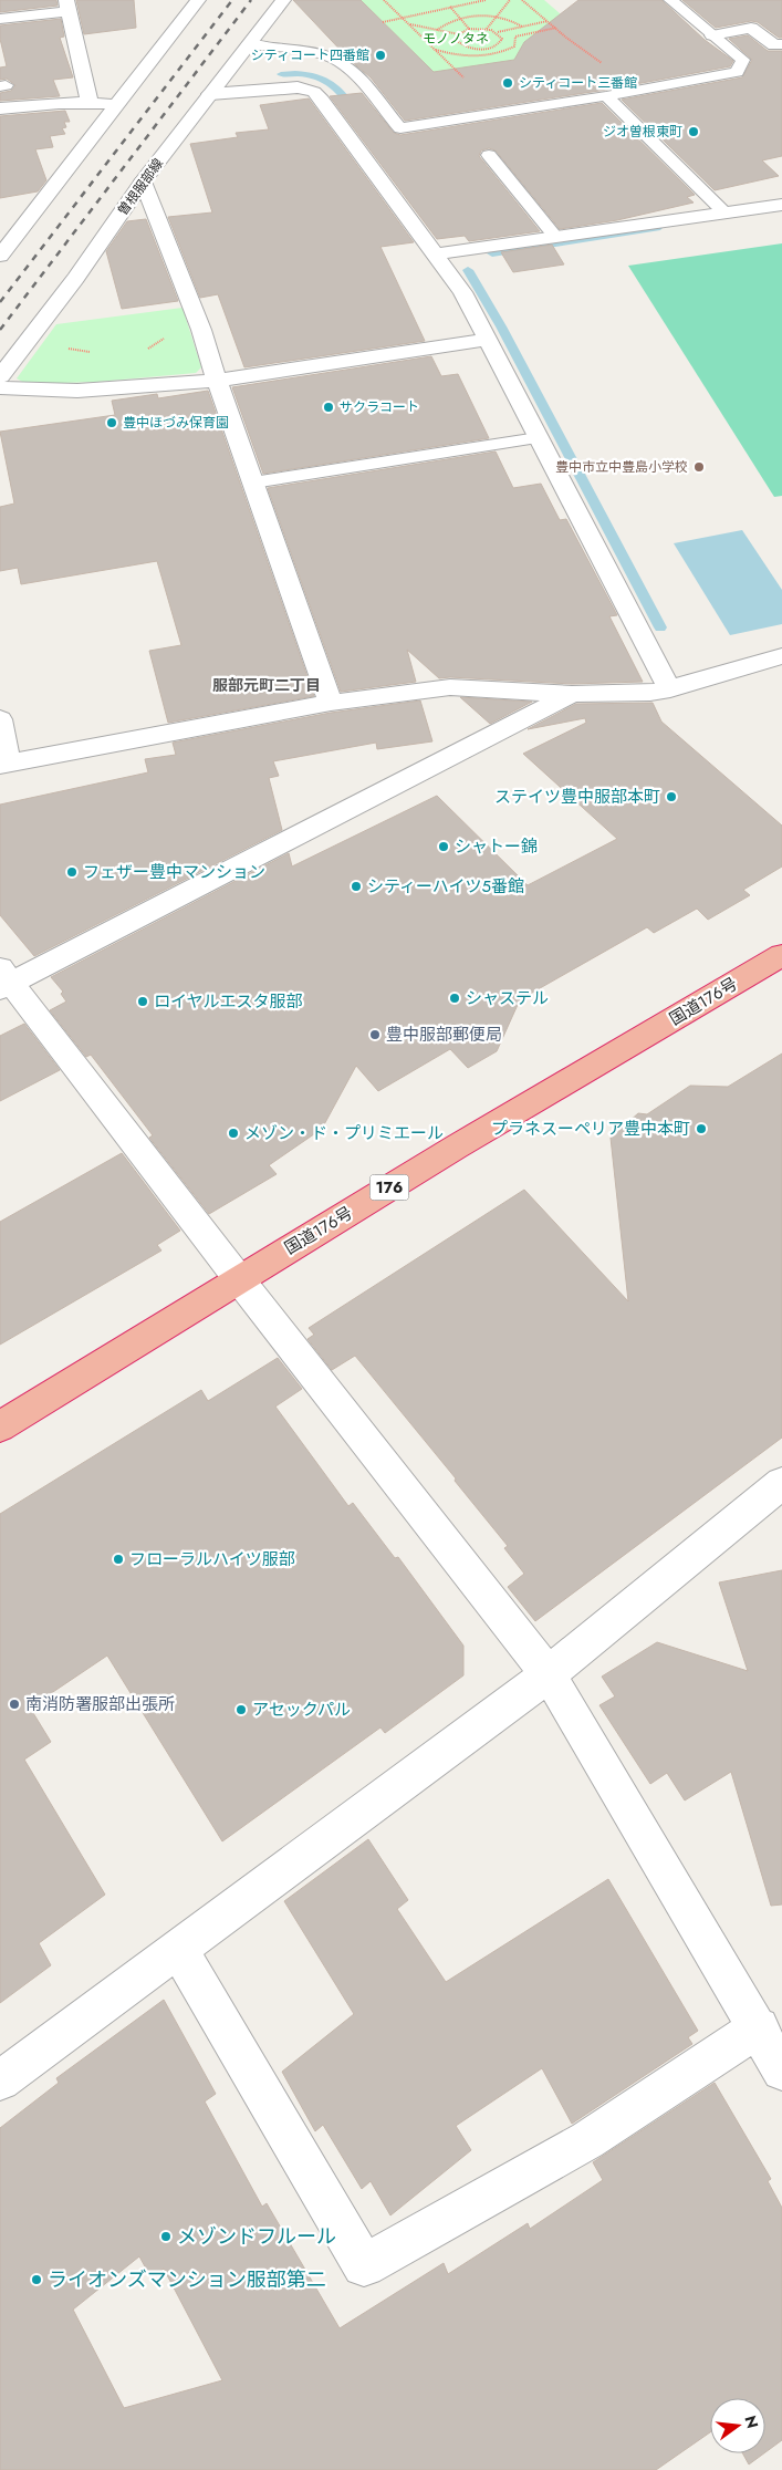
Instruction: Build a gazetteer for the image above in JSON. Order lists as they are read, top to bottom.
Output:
{
  "streets": {
    "highway": ["国道176号", "176"],
    "street": ["曽根服部線"]
  },
  "districts": ["服部元町二丁目"],
  "parks": ["モノノタネ"],
  "places": [
    "シティコート四番館",
    "シティコート三番館",
    "ジオ曽根東町",
    "サクラコート",
    "豊中ほづみ保育園",
    "豊中市立中豊島小学校",
    "ステイツ豊中服部本町",
    "シャトー錦",
    "フェザー豊中マンション",
    "シティーハイツ5番館",
    "シャステル",
    "ロイヤルエスタ服部",
    "豊中服部郵便局",
    "プラネスーペリア豊中本町",
    "メゾン・ド・プリミエール",
    "フローラルハイツ服部",
    "南消防署服部出張所",
    "アセックパル",
    "メゾンドフルール",
    "ライオンズマンション服部第二"
  ],
  "north": "right"
}
